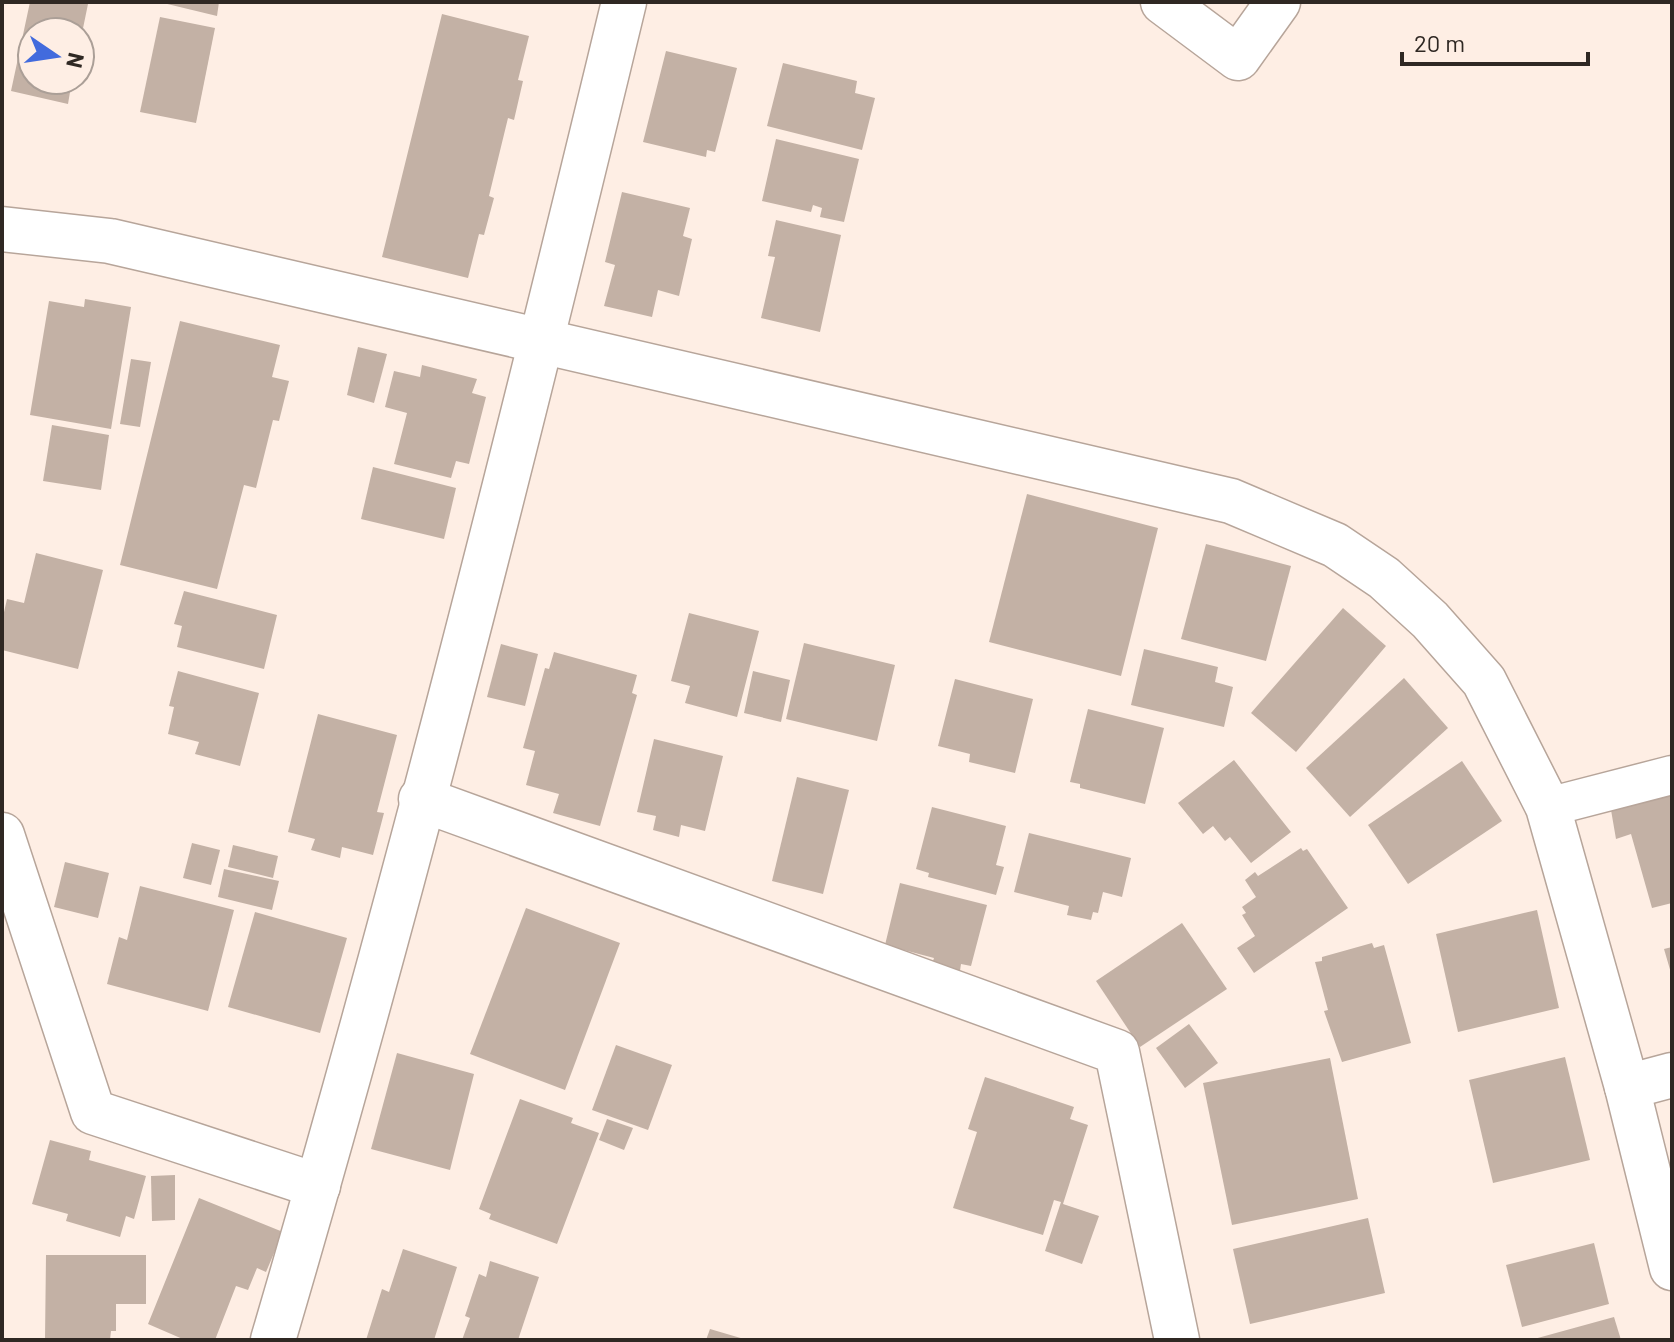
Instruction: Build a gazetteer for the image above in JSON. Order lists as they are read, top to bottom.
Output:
{
  "scale_bar": "20 m",
  "north": "right"
}
